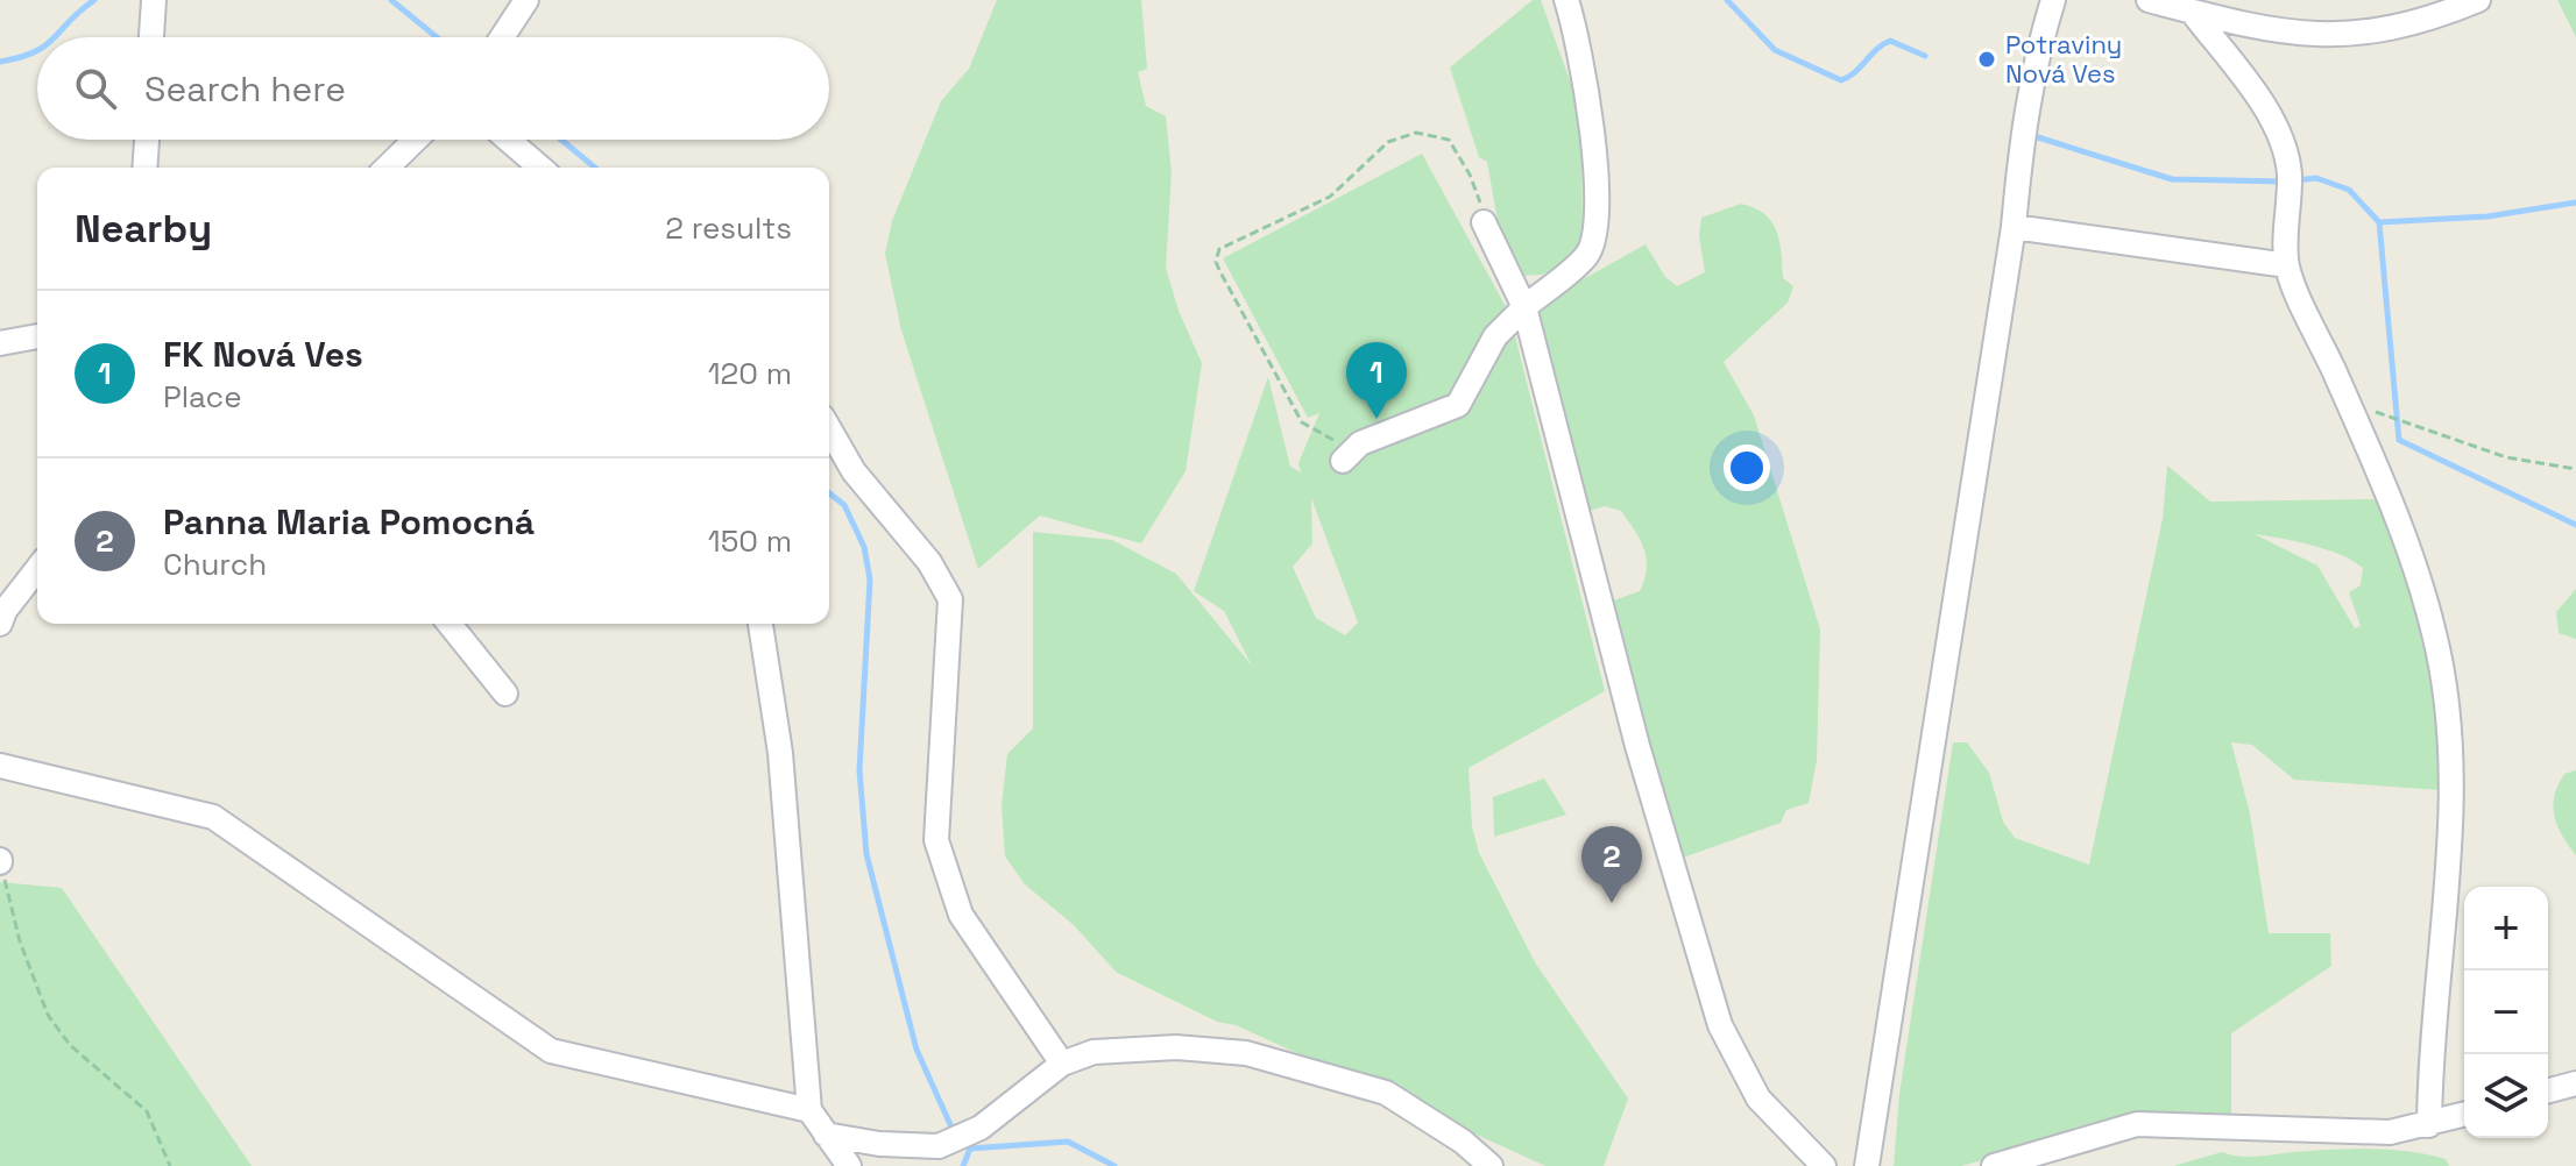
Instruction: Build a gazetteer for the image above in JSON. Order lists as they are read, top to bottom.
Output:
{
  "places": ["Potraviny Nová Ves"],
  "page": {
    "search": "Search here",
    "heading": ["Nearby", "2 results"],
    "list": [
      {
        "mark": "1",
        "name": "FK Nová Ves",
        "note": "Place",
        "value": "120 m"
      },
      {
        "mark": "2",
        "name": "Panna Maria Pomocná",
        "note": "Church",
        "value": "150 m"
      }
    ],
    "pins": ["1", "2"],
    "map_buttons": ["+", "−"]
  }
}
